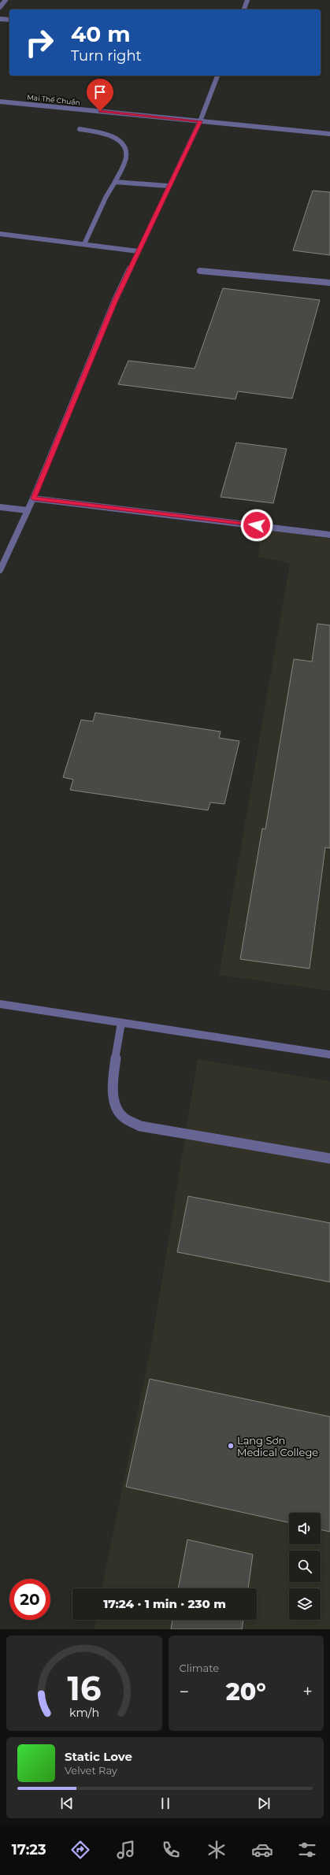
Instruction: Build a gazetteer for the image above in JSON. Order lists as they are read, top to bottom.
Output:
{
  "streets": {
    "street": ["Mai Thế Chuẩn"]
  },
  "places": ["Lạng Sơn Medical College"],
  "page": {
    "turn": ["40 m", "Turn right"],
    "limit": "20",
    "trip": "17:24 · 1 min · 230 m",
    "tile": "Climate",
    "heat": ["−", "20°", "+"],
    "song": ["Static Love", "Velvet Ray"],
    "tabs": "17:23",
    "gauge": ["16", "km/h"]
  }
}
